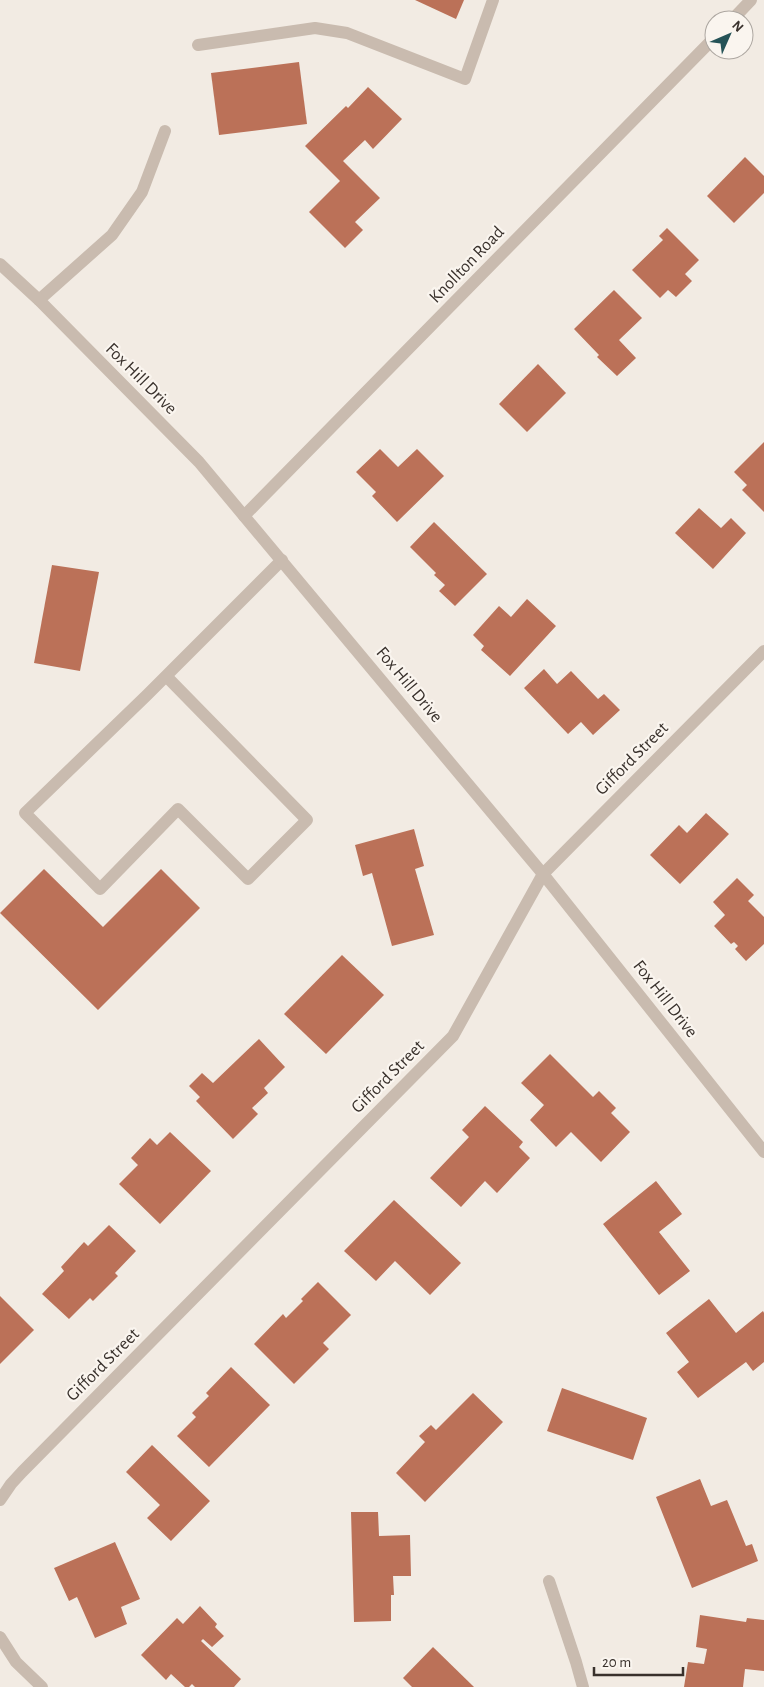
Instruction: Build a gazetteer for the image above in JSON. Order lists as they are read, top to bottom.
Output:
{
  "streets": {
    "street": ["Knollton Road", "Fox Hill Drive", "Gifford Street"]
  },
  "crossings": [
    ["Knollton Road", "Fox Hill Drive"],
    ["Fox Hill Drive", "Gifford Street"]
  ],
  "scale_bar": "20 m",
  "north": "top right"
}
